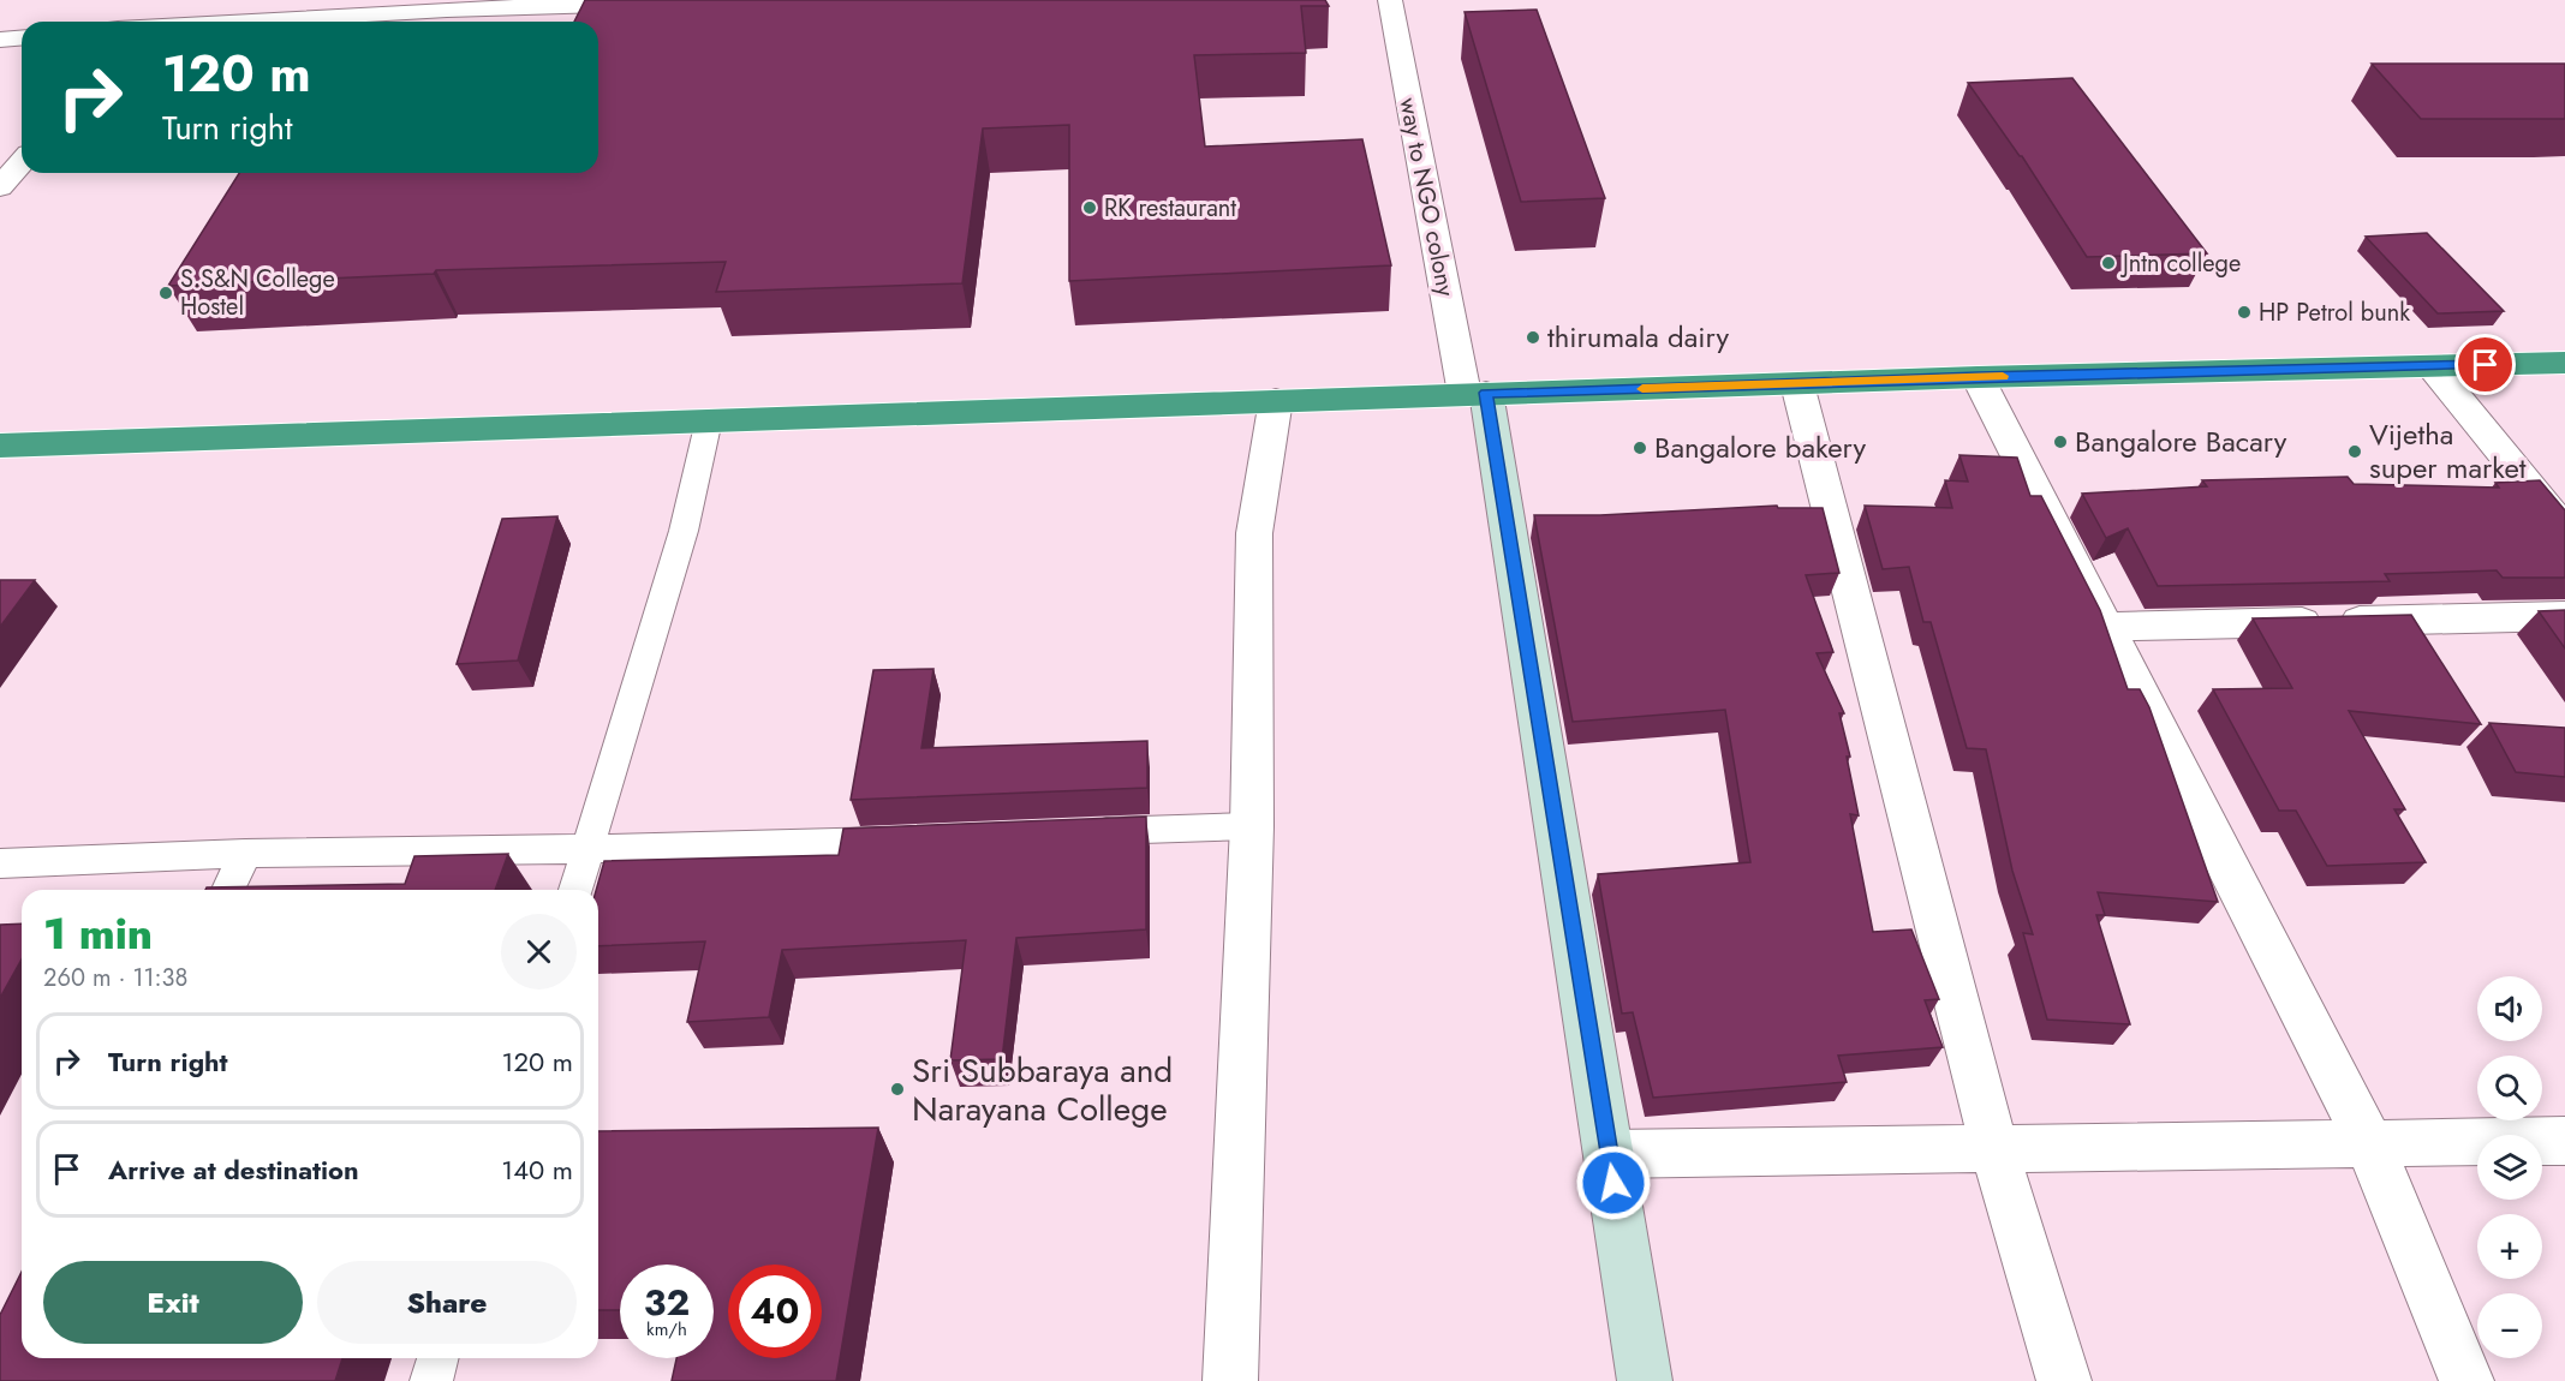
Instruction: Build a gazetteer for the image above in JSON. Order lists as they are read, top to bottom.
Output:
{
  "streets": {
    "street": ["way to NGO colony"]
  },
  "places": [
    "RK restaurant",
    "Jntn college",
    "S.S&N College Hostel",
    "HP Petrol bunk",
    "thirumala dairy",
    "Bangalore Bacary",
    "Bangalore bakery",
    "Vijetha super market",
    "Sri Subbaraya and Narayana College"
  ],
  "page": {
    "turn": ["120 m", "Turn right"],
    "heading": ["1 min", "260 m · 11:38"],
    "map_buttons": ["+", "−"],
    "list": [
      {
        "name": "Turn right",
        "value": "120 m"
      },
      {
        "name": "Arrive at destination",
        "value": "140 m"
      }
    ],
    "buttons": ["Exit", "Share"],
    "speed": "32 km/h",
    "limit": "40"
  }
}
